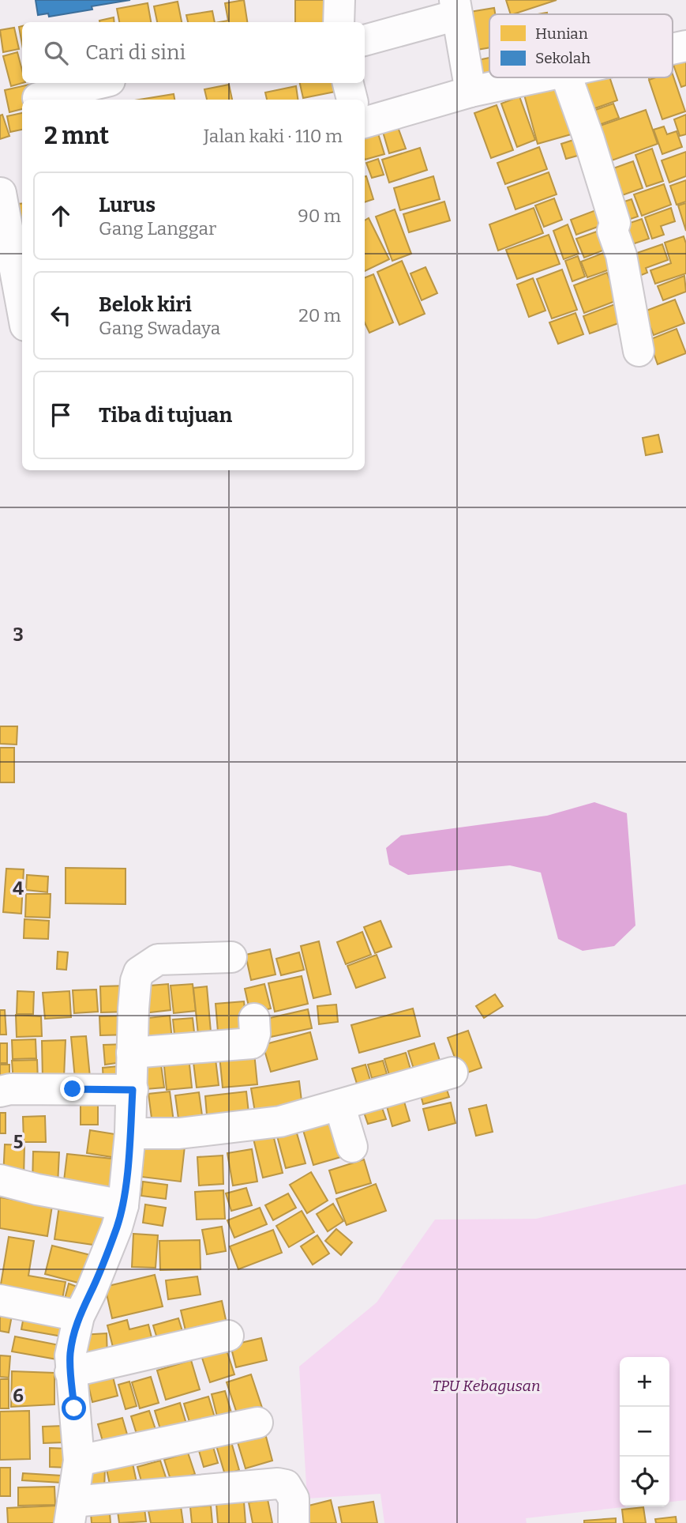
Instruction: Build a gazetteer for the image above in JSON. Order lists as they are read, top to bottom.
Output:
{
  "parks": ["TPU Kebagusan"],
  "legend": ["Hunian", "Sekolah"],
  "page": {
    "search": "Cari di sini",
    "heading": ["2 mnt", "Jalan kaki · 110 m"],
    "list": [
      ["Lurus", "Gang Langgar", "90 m"],
      ["Belok kiri", "Gang Swadaya", "20 m"],
      "Tiba di tujuan"
    ],
    "map_buttons": ["+", "−"]
  },
  "grid": {
    "rows": [
      "3",
      "4",
      "5",
      "6"
    ]
  }
}
